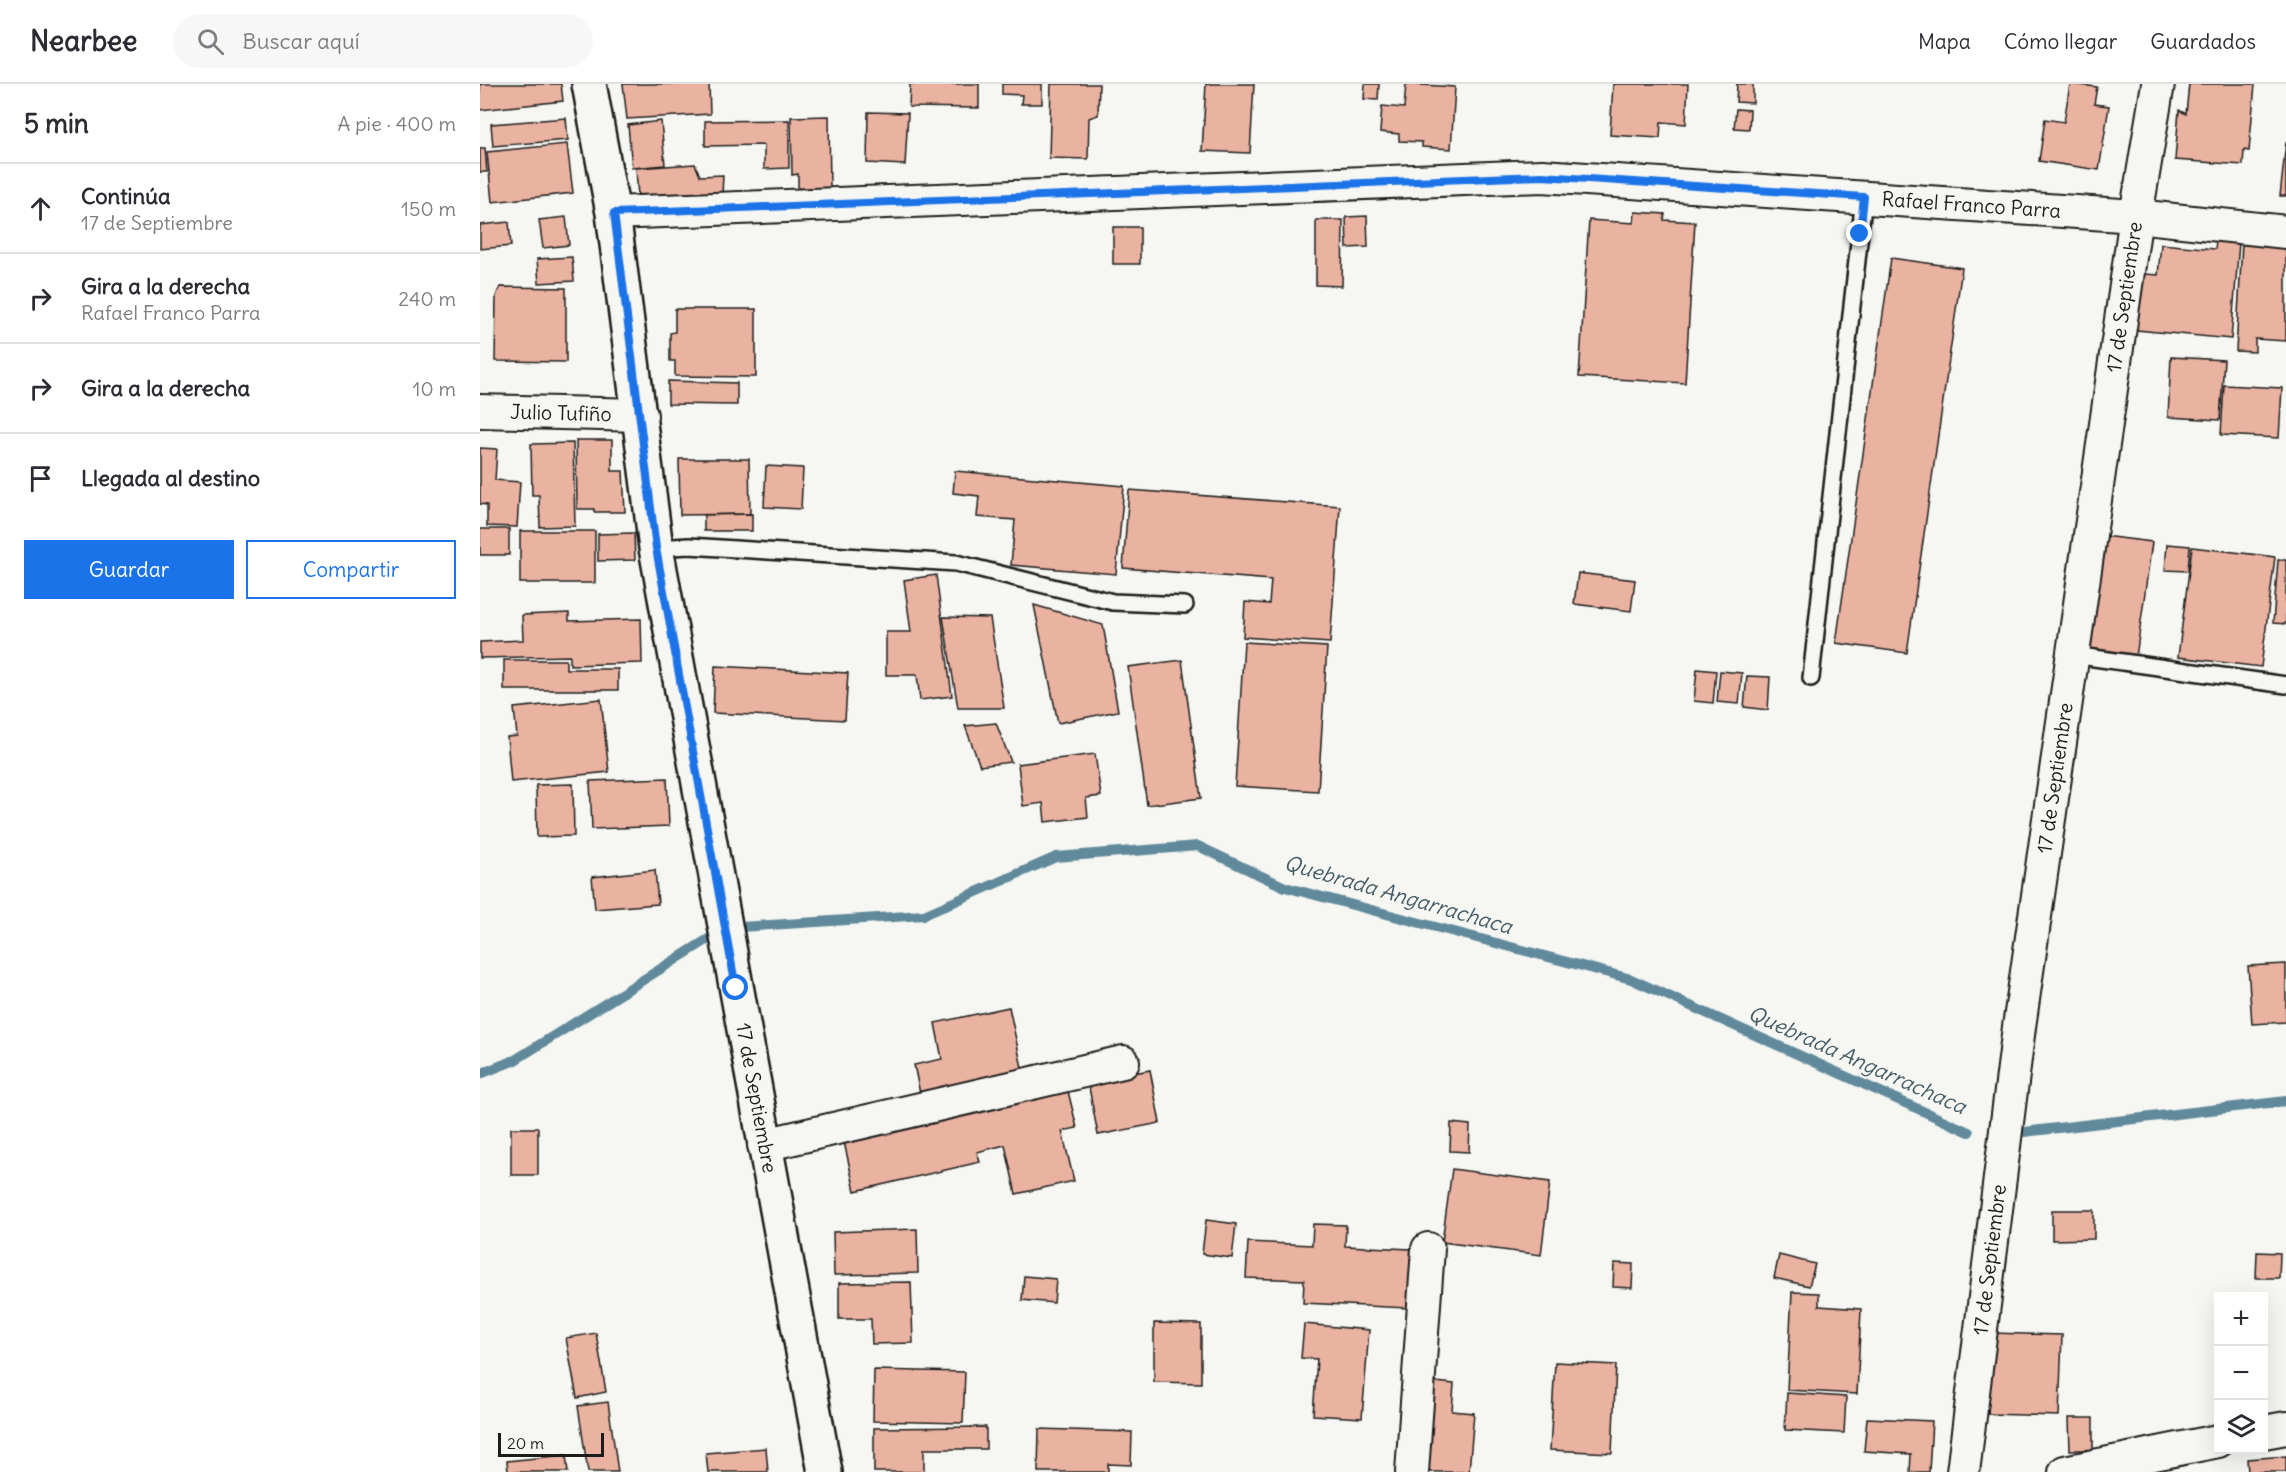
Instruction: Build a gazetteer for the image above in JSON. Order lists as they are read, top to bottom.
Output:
{
  "streets": {
    "street": ["Rafael Franco Parra", "17 de Septiembre", "Julio Tufiño"]
  },
  "crossings": [
    ["Rafael Franco Parra", "17 de Septiembre"],
    ["17 de Septiembre", "Julio Tufiño"]
  ],
  "water": ["Quebrada Angarrachaca"],
  "scale_bar": "20 m",
  "page": {
    "header": "Nearbee",
    "search": "Buscar aquí",
    "nav": ["Mapa", "Cómo llegar", "Guardados"],
    "heading": ["5 min", "A pie · 400 m"],
    "list": [
      ["Continúa", "17 de Septiembre", "150 m"],
      ["Gira a la derecha", "Rafael Franco Parra", "240 m"],
      ["Gira a la derecha", "10 m"],
      "Llegada al destino"
    ],
    "buttons": ["Guardar", "Compartir"],
    "map_buttons": ["+", "−"],
    "scale": "20 m"
  }
}
